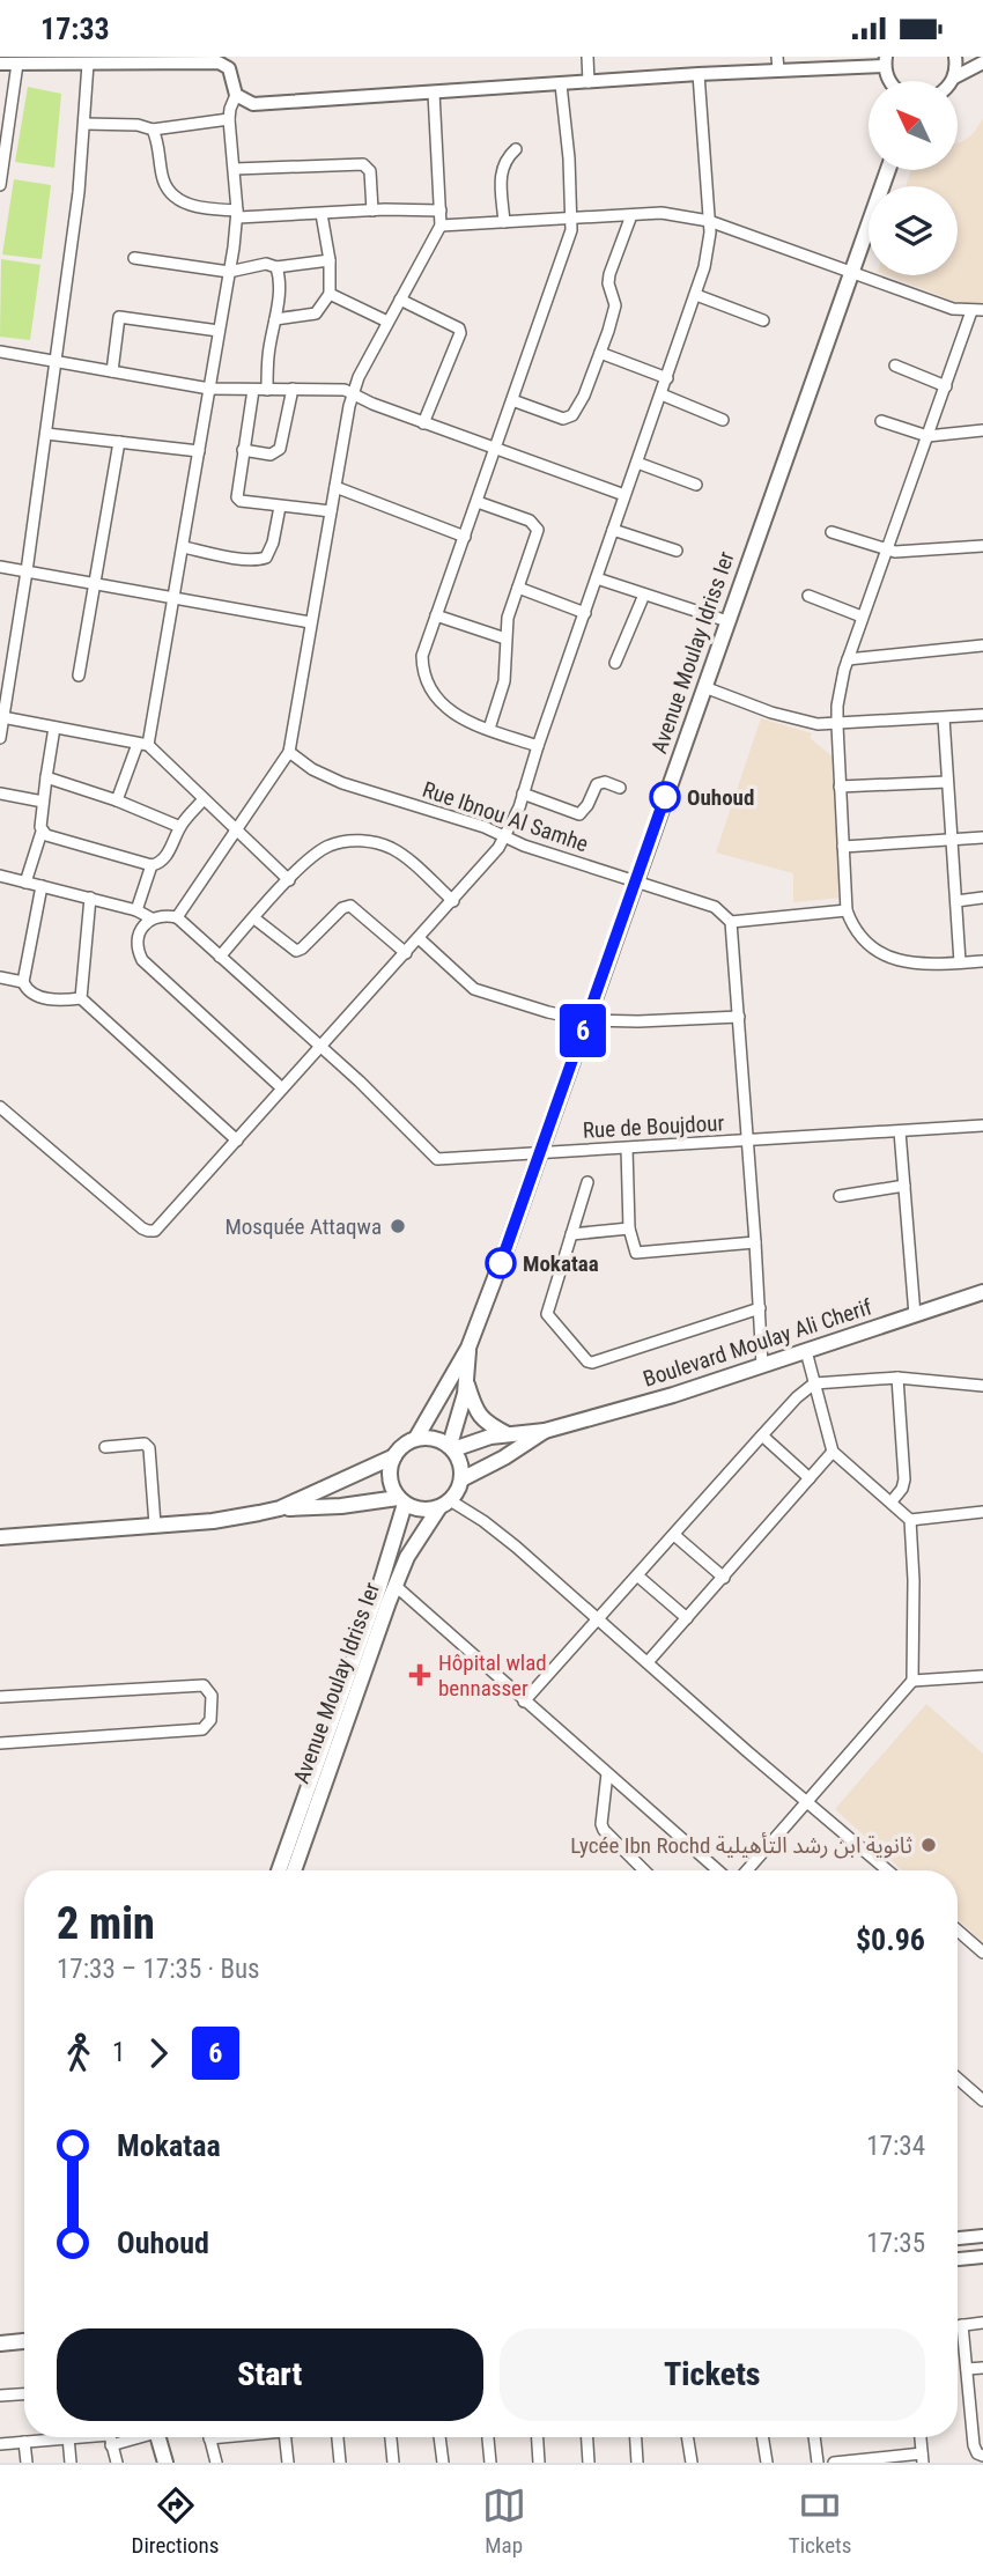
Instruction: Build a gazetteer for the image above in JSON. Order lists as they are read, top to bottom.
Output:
{
  "streets": {
    "main road": ["Avenue Moulay Idriss Ier", "Boulevard Moulay Ali Cherif"],
    "street": ["Rue Ibnou Al Samhe", "Rue de Boujdour"]
  },
  "crossings": [
    ["Avenue Moulay Idriss Ier", "Rue Ibnou Al Samhe"],
    ["Avenue Moulay Idriss Ier", "Rue de Boujdour"],
    ["Avenue Moulay Idriss Ier", "Boulevard Moulay Ali Cherif"]
  ],
  "places": {
    "other": [
      "Ouhoud",
      "Mosquée Attaqwa",
      "Mokataa",
      "Lycée Ibn Rochd ثانوية ابن رشد التأهيلية"
    ],
    "health": ["Hôpital wlad bennasser"]
  },
  "lines": ["bus line 6"],
  "north": "top left",
  "page": {
    "status": "17:33",
    "on_map": "6",
    "heading": ["2 min", "17:33 – 17:35 · Bus", "$0.96"],
    "legs": ["1", "6"],
    "list": [
      {
        "name": "Mokataa",
        "value": "17:34"
      },
      {
        "name": "Ouhoud",
        "value": "17:35"
      }
    ],
    "buttons": ["Start", "Tickets"],
    "tabs": ["Directions", "Map", "Tickets"]
  }
}
